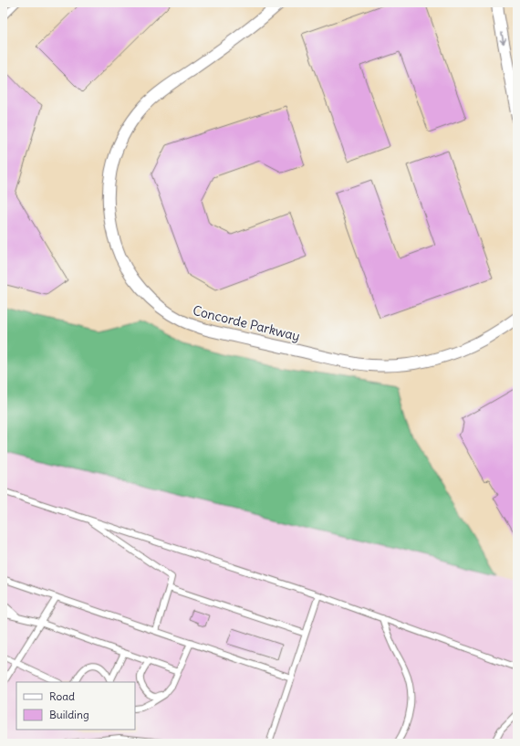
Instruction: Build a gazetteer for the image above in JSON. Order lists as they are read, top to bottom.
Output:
{
  "streets": {
    "street": ["Concorde Parkway"]
  },
  "legend": ["Road", "Building"]
}
